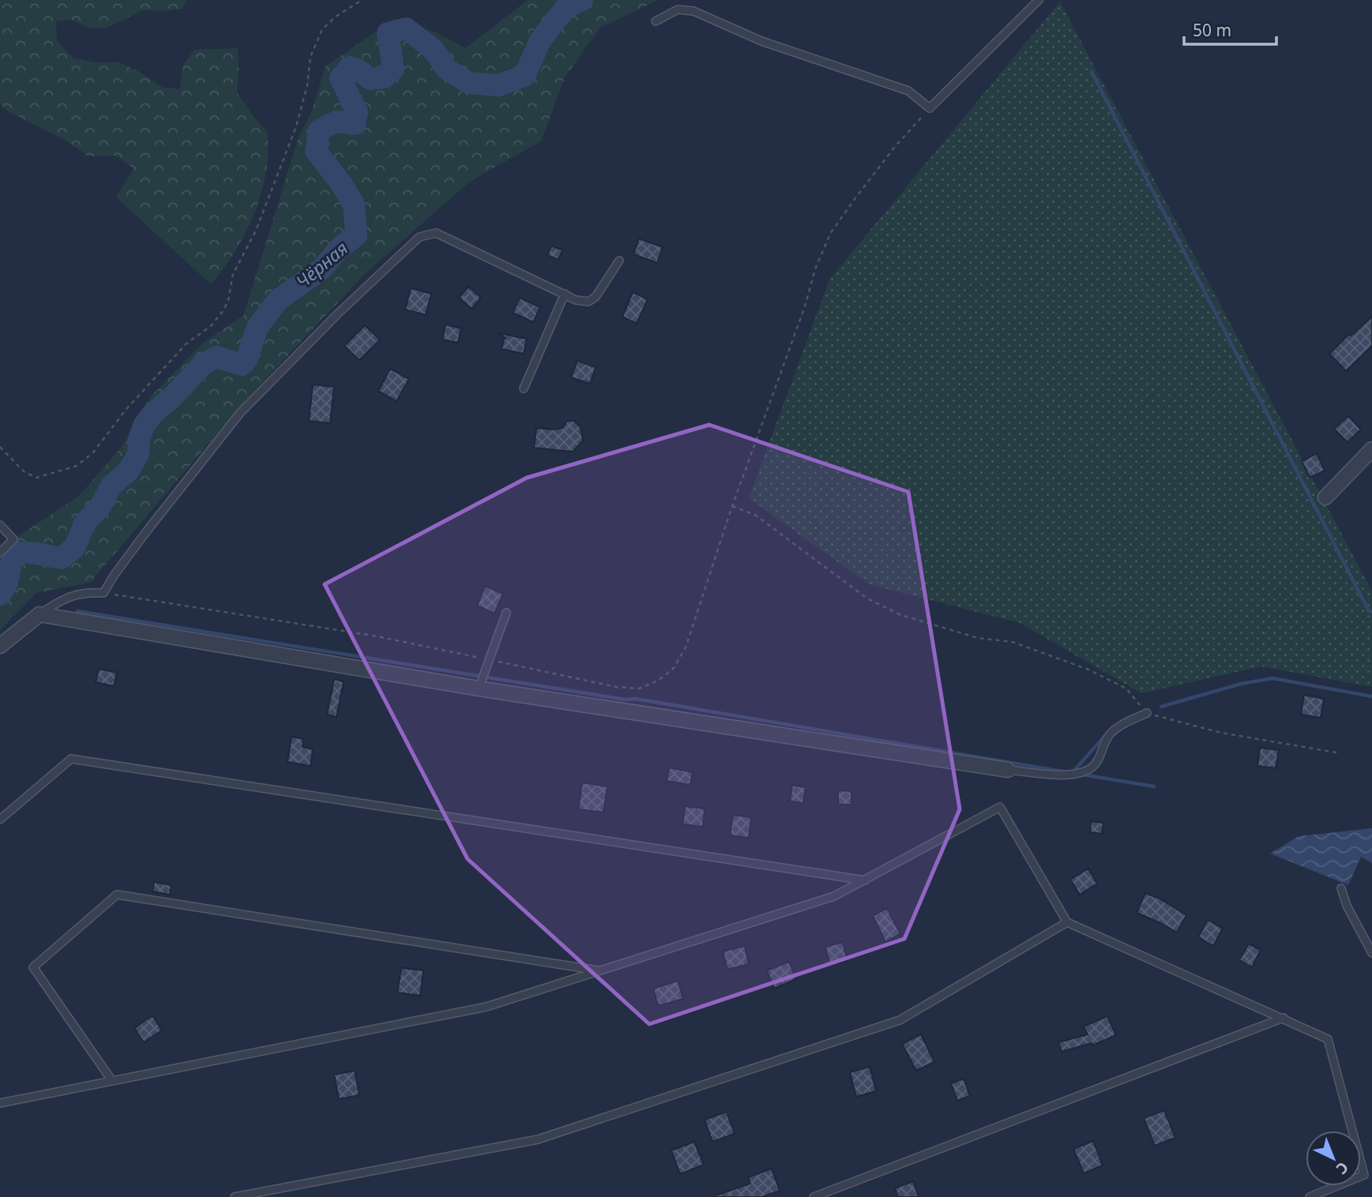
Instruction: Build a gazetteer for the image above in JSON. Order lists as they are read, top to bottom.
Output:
{
  "water": ["Чёрная"],
  "scale_bar": "50 m",
  "north": "bottom right"
}
